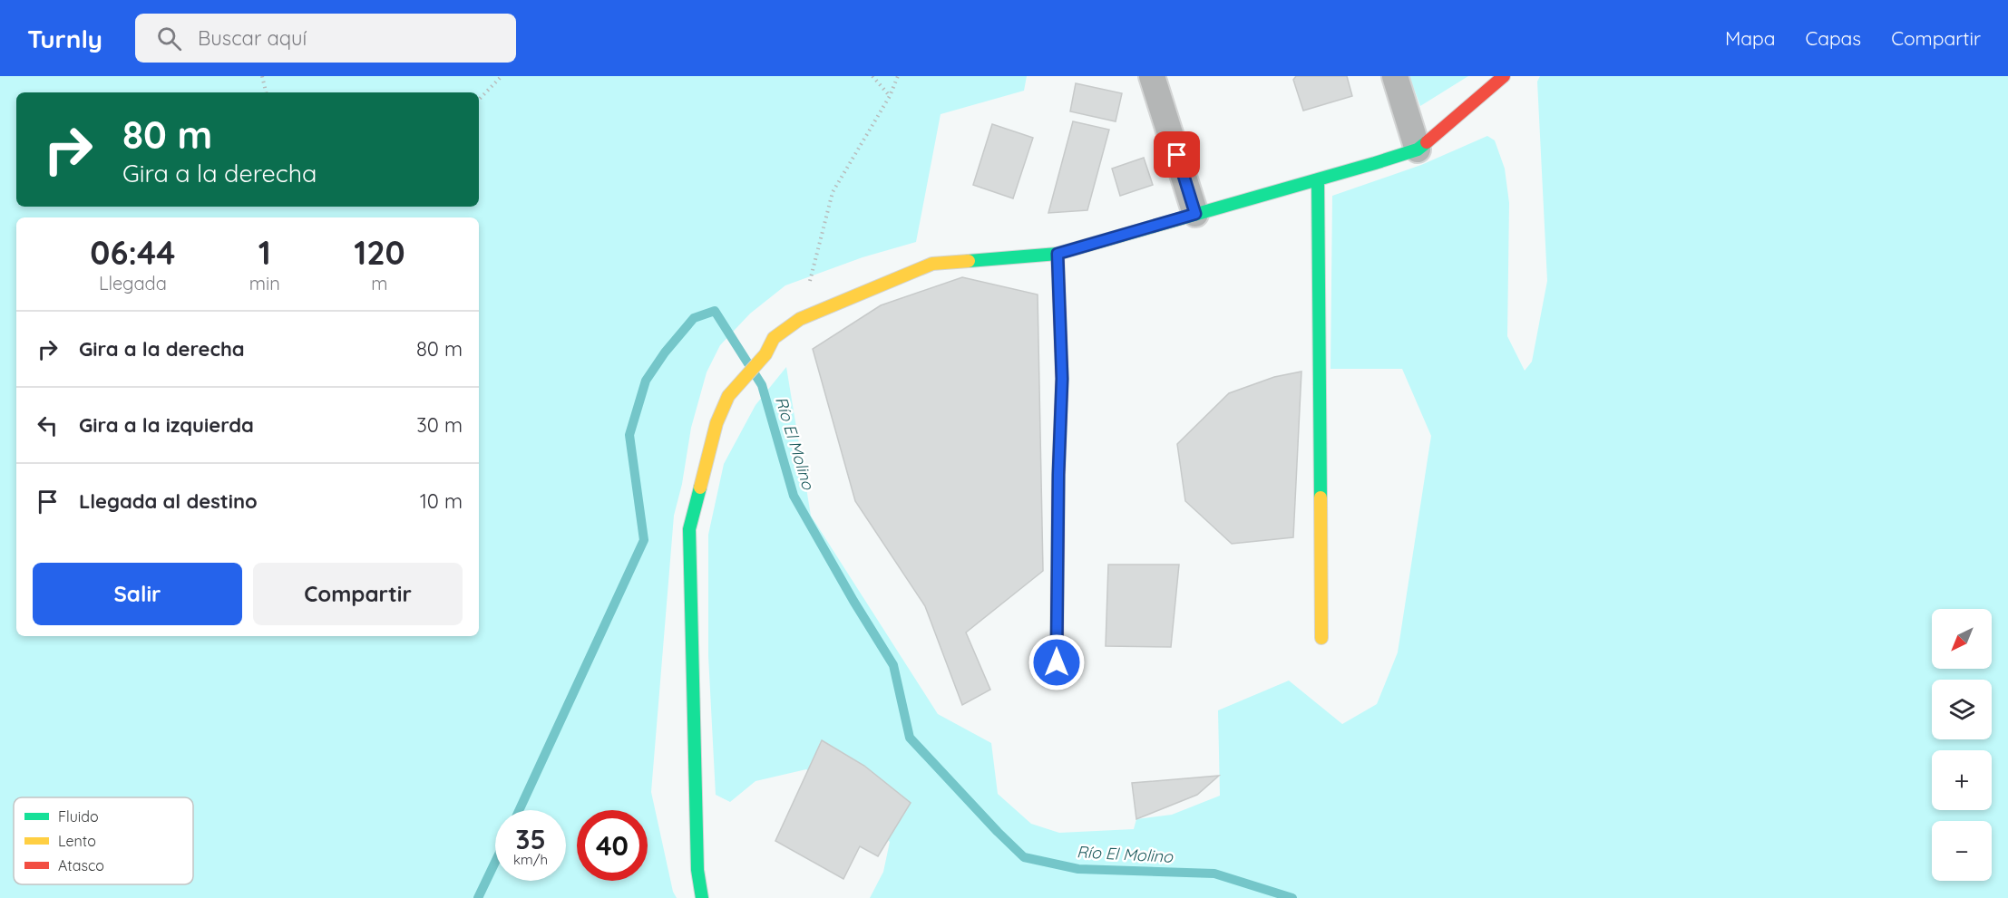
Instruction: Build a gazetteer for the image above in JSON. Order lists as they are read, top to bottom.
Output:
{
  "water": ["Río El Molino"],
  "legend": ["Fluido", "Lento", "Atasco"],
  "north": "bottom left",
  "page": {
    "header": "Turnly",
    "search": "Buscar aquí",
    "nav": ["Mapa", "Capas", "Compartir"],
    "turn": ["80 m", "Gira a la derecha"],
    "eta": [
      "06:44",
      "Llegada",
      "1",
      "min",
      "120",
      "m"
    ],
    "list": [
      {
        "name": "Gira a la derecha",
        "value": "80 m"
      },
      {
        "name": "Gira a la izquierda",
        "value": "30 m"
      },
      {
        "name": "Llegada al destino",
        "value": "10 m"
      }
    ],
    "buttons": ["Salir", "Compartir"],
    "map_buttons": ["+", "−"],
    "speed": "35 km/h",
    "limit": "40"
  }
}
